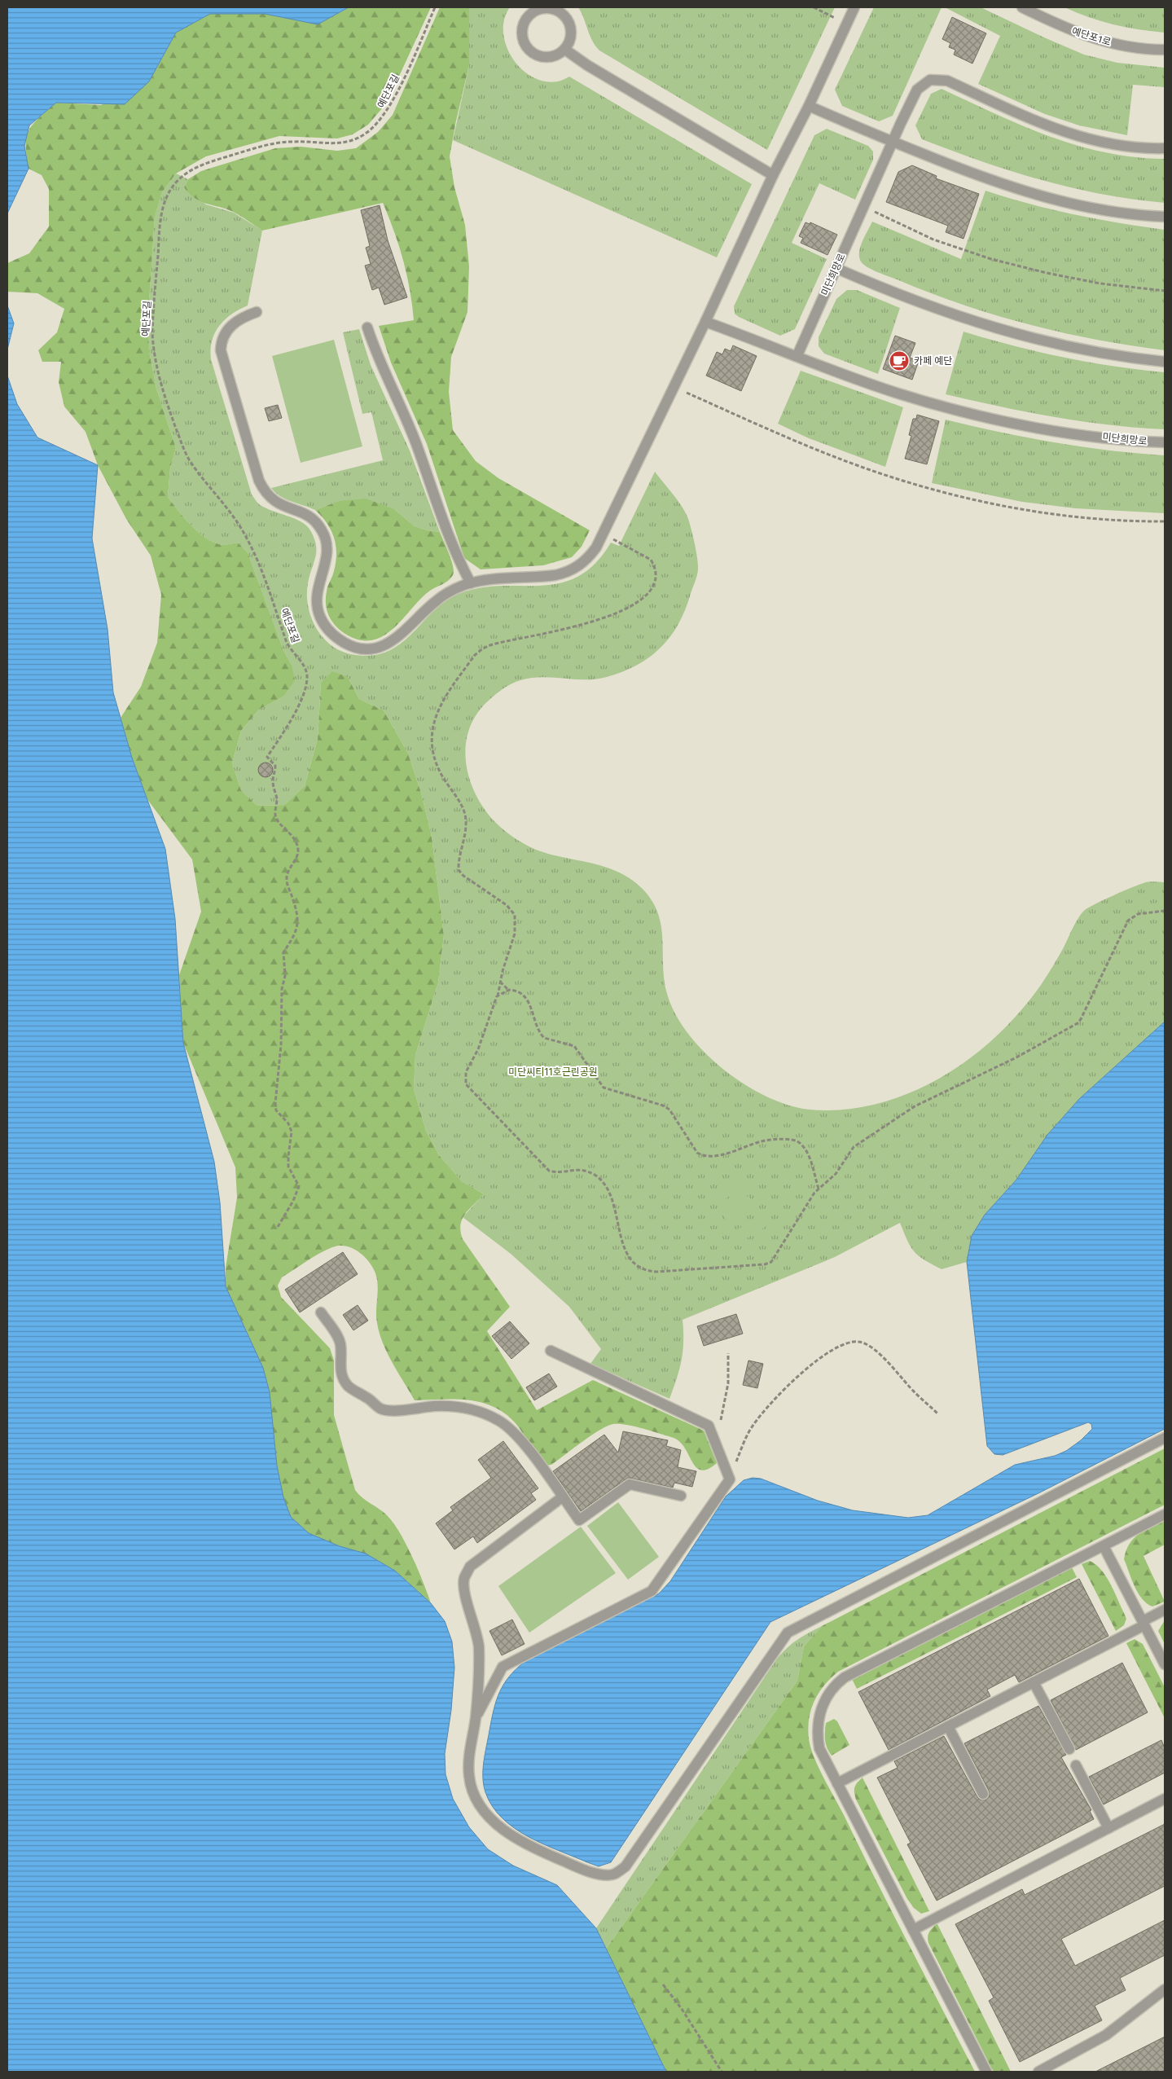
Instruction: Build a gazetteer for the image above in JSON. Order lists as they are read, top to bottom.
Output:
{
  "streets": {
    "street": ["예단포1로", "미단희망로"],
    "path": ["예단포길"]
  },
  "parks": ["미단씨티11호근린공원"],
  "places": {
    "cafe": ["카페 예단"]
  }
}
